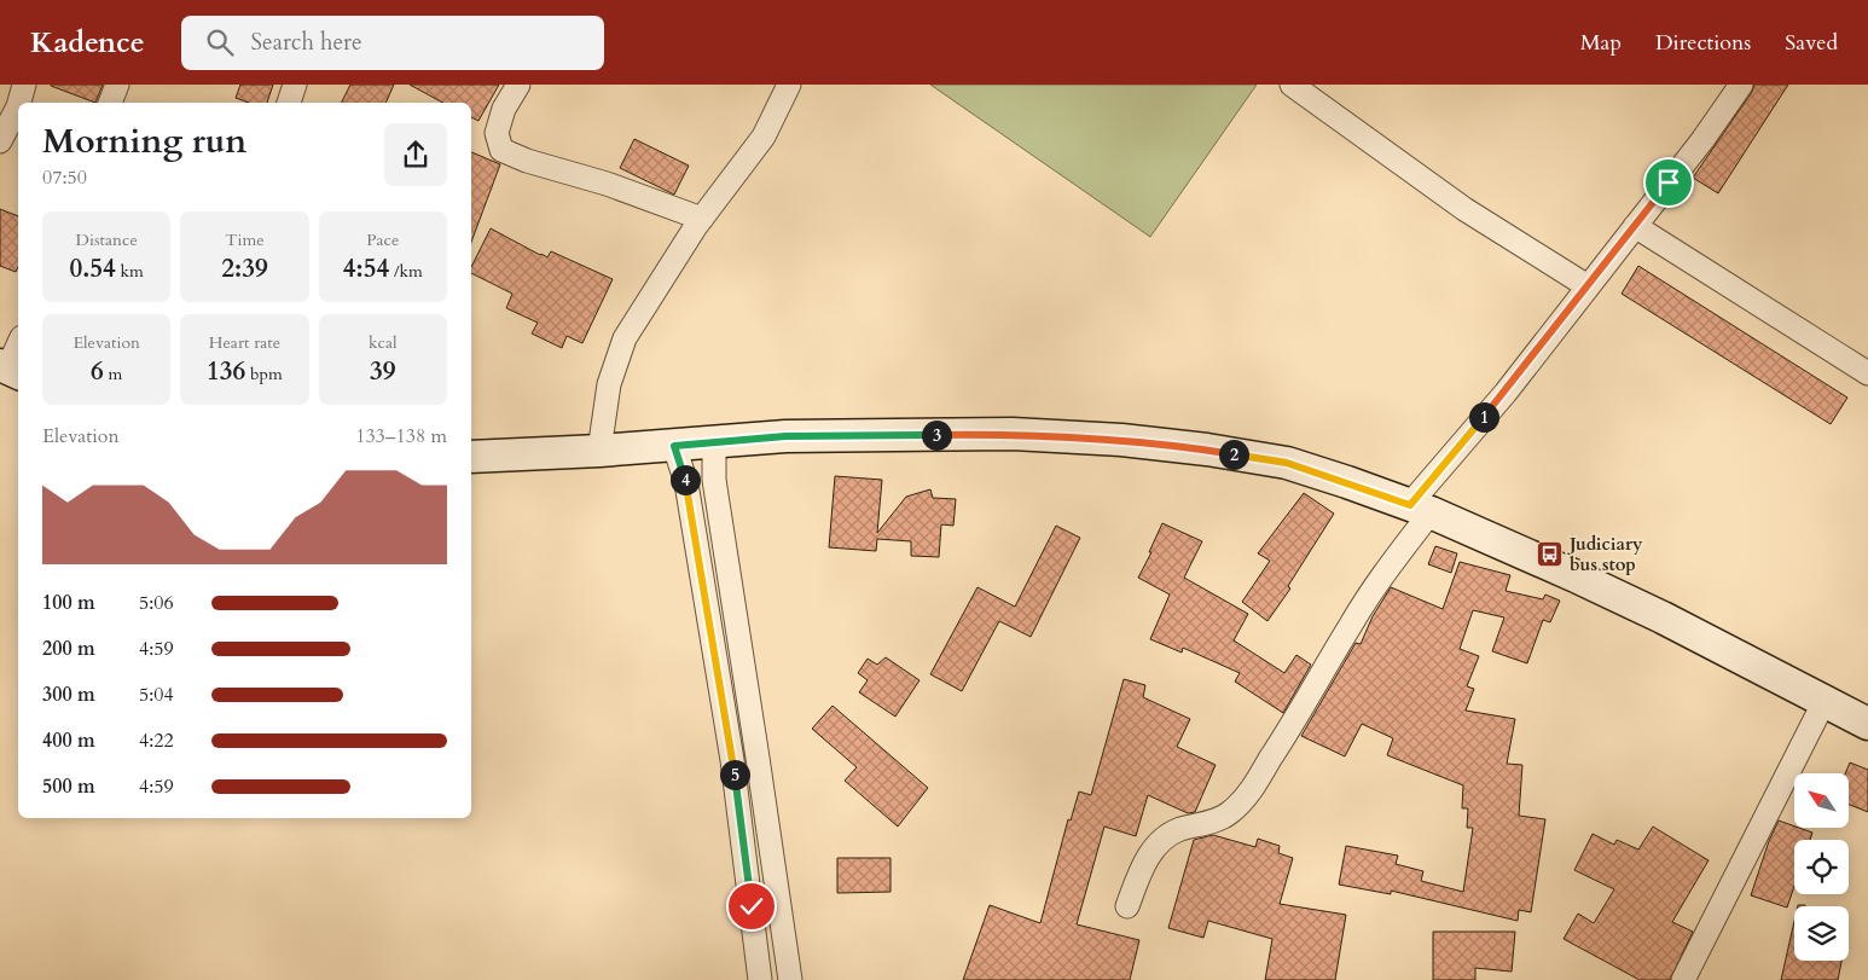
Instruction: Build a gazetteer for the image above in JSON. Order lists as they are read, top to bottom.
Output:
{
  "places": {
    "bus stop": ["Judiciary bus stop"]
  },
  "north": "top left",
  "page": {
    "header": "Kadence",
    "search": "Search here",
    "nav": ["Map", "Directions", "Saved"],
    "heading": ["Morning run", "07:50"],
    "stats": [
      ["Distance", "0.54 km"],
      ["Time", "2:39"],
      ["Pace", "4:54 /km"],
      ["Elevation", "6 m"],
      ["Heart rate", "136 bpm"],
      ["kcal", "39"]
    ],
    "pins": [
      "1",
      "3",
      "2",
      "4",
      "5"
    ],
    "chart": ["Elevation", "133–138 m"],
    "list": [
      {
        "name": "100 m",
        "note": "5:06"
      },
      {
        "name": "200 m",
        "note": "4:59"
      },
      {
        "name": "300 m",
        "note": "5:04"
      },
      {
        "name": "400 m",
        "note": "4:22"
      },
      {
        "name": "500 m",
        "note": "4:59"
      }
    ]
  }
}
